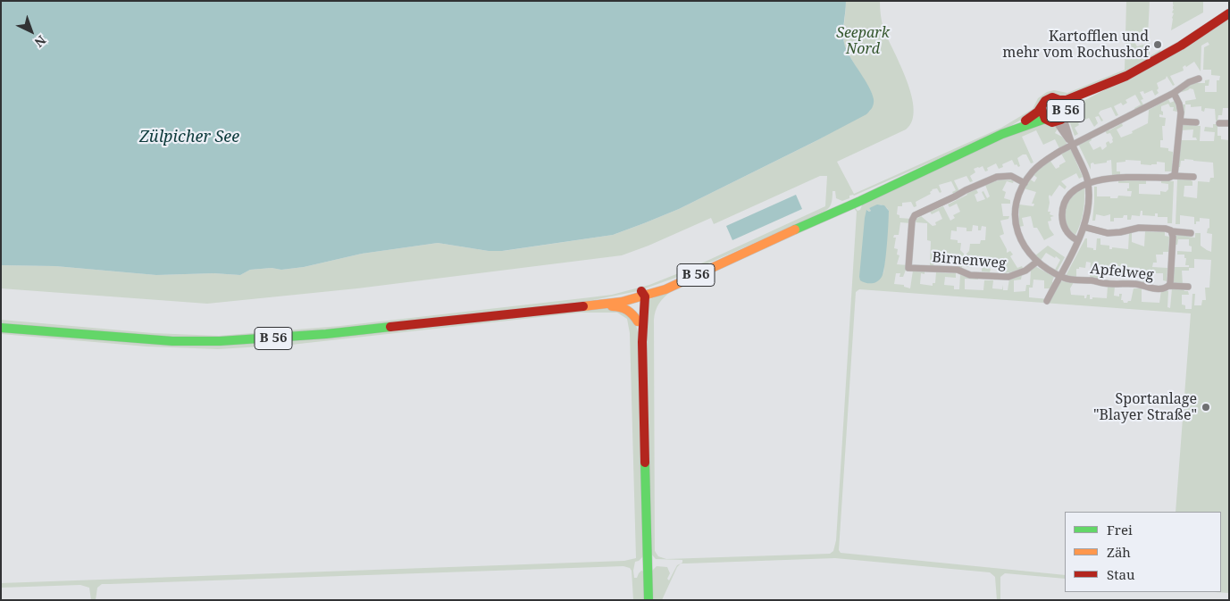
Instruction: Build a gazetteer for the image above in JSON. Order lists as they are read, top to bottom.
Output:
{
  "streets": {
    "main road": ["B 56"],
    "street": ["Birnenweg", "Apfelweg"]
  },
  "water": ["Zülpicher See"],
  "parks": ["Seepark Nord"],
  "places": ["Kartofflen und mehr vom Rochushof", "Sportanlage \"Blayer Straße\""],
  "legend": ["Frei", "Zäh", "Stau"],
  "north": "bottom right"
}
